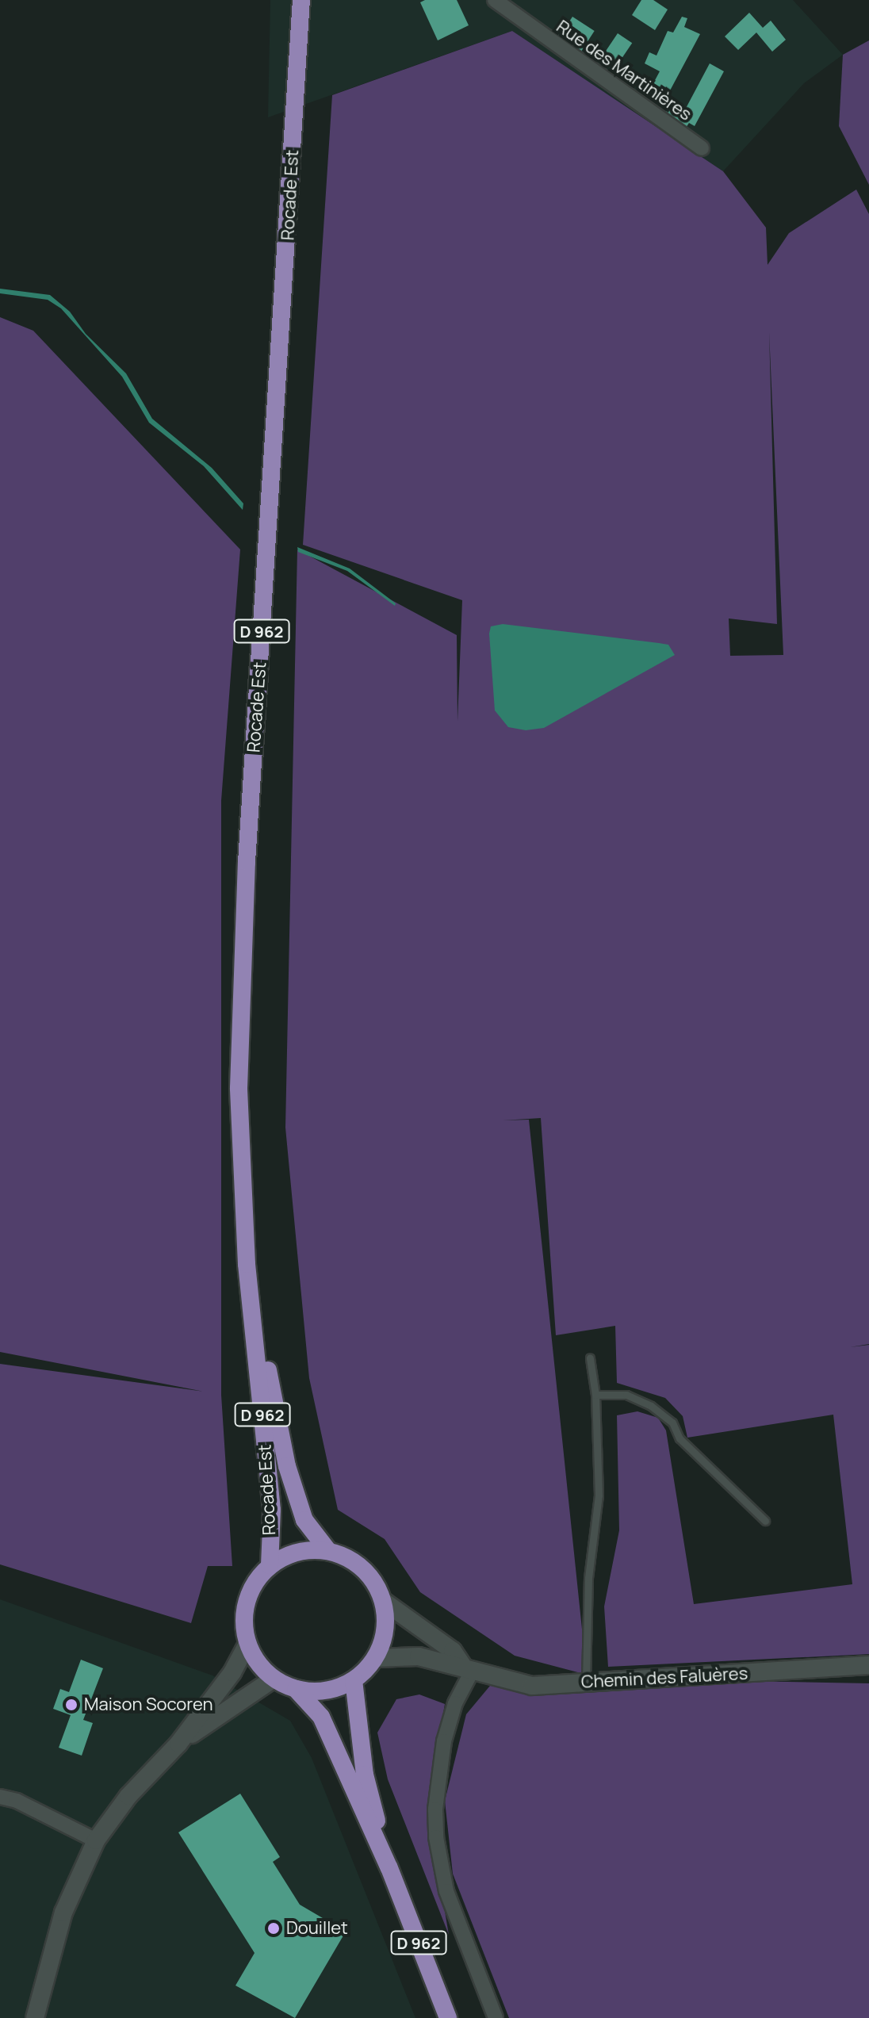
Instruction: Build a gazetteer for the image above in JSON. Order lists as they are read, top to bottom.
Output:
{
  "streets": {
    "main road": ["Rocade Est", "D 962"],
    "street": ["Rue des Martinières", "Chemin des Faluères"]
  },
  "crossings": [
    ["Rocade Est", "D 962"],
    ["Rocade Est", "Chemin des Faluères"],
    ["D 962", "Chemin des Faluères"]
  ],
  "places": ["Maison Socoren", "Douillet"]
}
